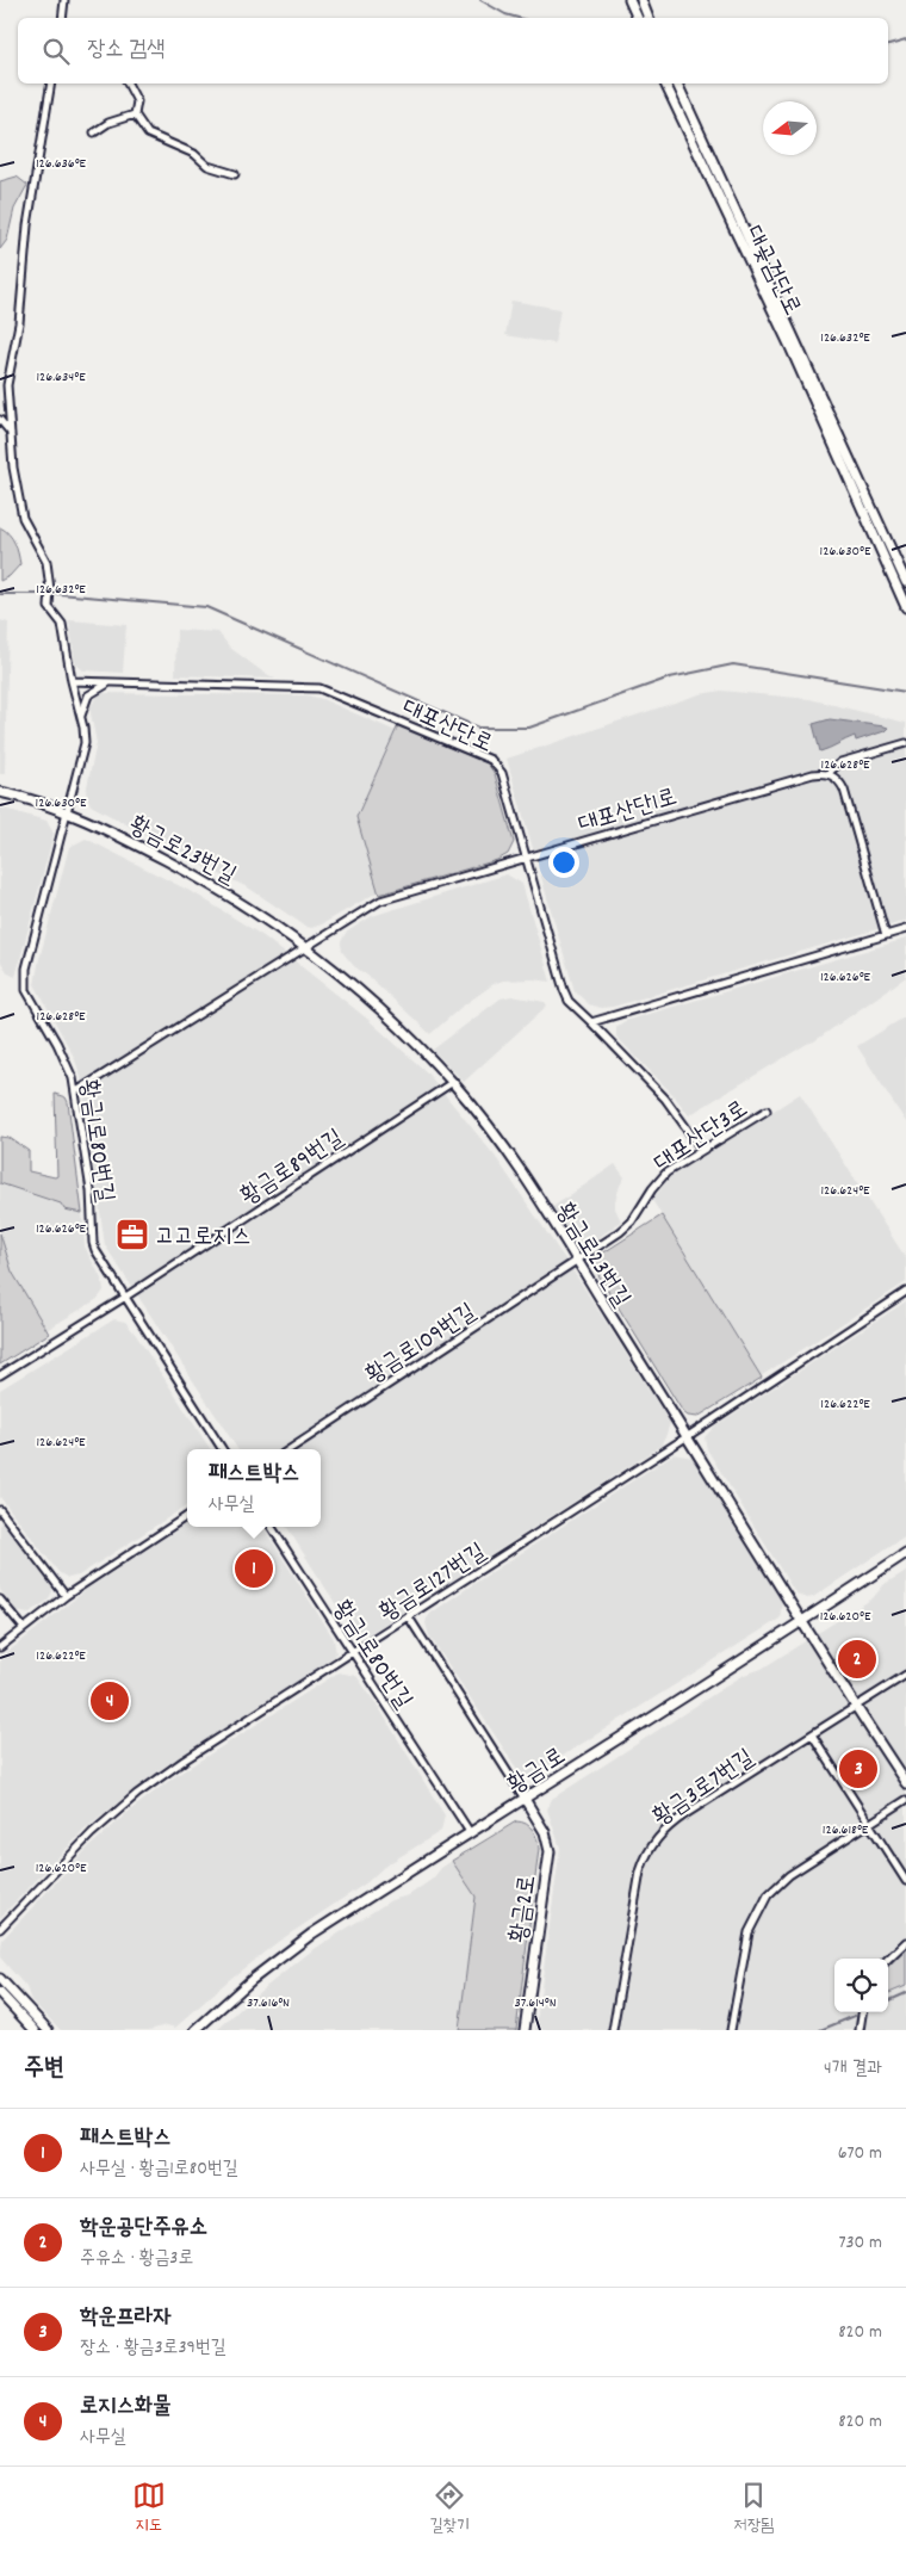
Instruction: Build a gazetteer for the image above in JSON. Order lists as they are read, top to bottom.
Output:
{
  "streets": {
    "street": [
      "대곶검단로",
      "대포산단로",
      "대포산단1로",
      "황금로23번길",
      "대포산단3로",
      "황금1로80번길",
      "황금로89번길",
      "황금로109번길",
      "황금로127번길",
      "황금1로",
      "황금3로7번길",
      "황금2로"
    ]
  },
  "crossings": [
    ["대포산단로", "대포산단1로"],
    ["대포산단로", "대포산단3로"],
    ["대포산단로", "황금1로80번길"],
    ["대포산단1로", "황금로23번길"],
    ["황금로23번길", "대포산단3로"],
    ["황금로23번길", "황금1로80번길"],
    ["황금로23번길", "황금로89번길"],
    ["황금로23번길", "황금로109번길"],
    ["황금로23번길", "황금로127번길"],
    ["황금로23번길", "황금1로"],
    ["황금로23번길", "황금3로7번길"],
    ["대포산단3로", "황금로109번길"],
    ["황금1로80번길", "황금로89번길"],
    ["황금1로80번길", "황금로127번길"],
    ["황금1로80번길", "황금1로"],
    ["황금1로", "황금2로"]
  ],
  "places": {
    "office": ["고고로지스"]
  },
  "north": "left",
  "page": {
    "search": "장소 검색",
    "popup": ["패스트박스", "사무실"],
    "pins": [
      "1",
      "2",
      "4",
      "3"
    ],
    "heading": ["주변", "4개 결과"],
    "list": [
      {
        "mark": "1",
        "name": "패스트박스",
        "note": "사무실 · 황금1로80번길",
        "value": "670 m"
      },
      {
        "mark": "2",
        "name": "학운공단주유소",
        "note": "주유소 · 황금3로",
        "value": "730 m"
      },
      {
        "mark": "3",
        "name": "학운프라자",
        "note": "장소 · 황금3로39번길",
        "value": "820 m"
      },
      {
        "mark": "4",
        "name": "로지스화물",
        "note": "사무실",
        "value": "820 m"
      }
    ],
    "nav": ["지도", "길찾기", "저장됨"]
  },
  "coordinates": [
    "126.636°E",
    "126.632°E",
    "126.634°E",
    "126.630°E",
    "126.628°E",
    "126.626°E",
    "126.624°E",
    "126.622°E",
    "126.620°E",
    "126.618°E",
    "37.616°N",
    "37.614°N"
  ]
}
